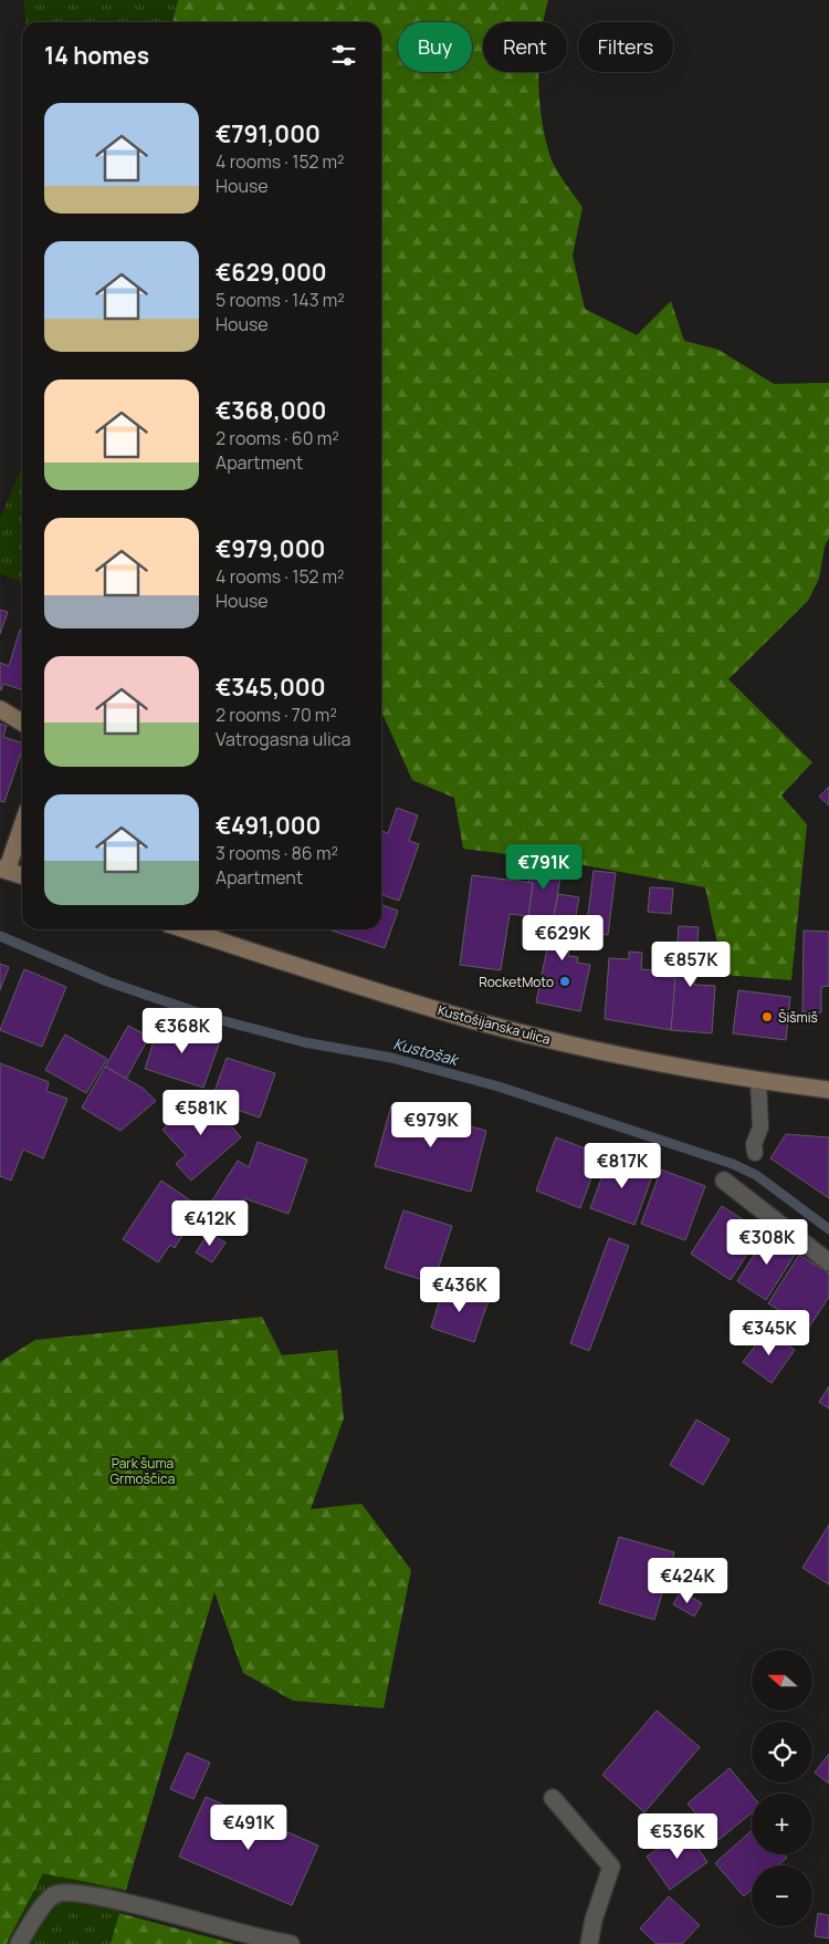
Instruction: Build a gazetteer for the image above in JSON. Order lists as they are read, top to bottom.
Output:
{
  "streets": {
    "street": ["Kustošijanska ulica"]
  },
  "water": ["Kustošak"],
  "parks": ["Park šuma Grmoščica"],
  "places": ["RocketMoto", "Šišmiš"],
  "north": "left",
  "page": {
    "chip": ["Buy", "Rent", "Filters"],
    "heading": "14 homes",
    "list": [
      {
        "name": "€791,000",
        "note": "4 rooms · 152 m² · House"
      },
      {
        "name": "€629,000",
        "note": "5 rooms · 143 m² · House"
      },
      {
        "name": "€368,000",
        "note": "2 rooms · 60 m² · Apartment"
      },
      {
        "name": "€979,000",
        "note": "4 rooms · 152 m² · House"
      },
      {
        "name": "€345,000",
        "note": "2 rooms · 70 m² · Vatrogasna ulica"
      },
      {
        "name": "€491,000",
        "note": "3 rooms · 86 m² · Apartment"
      }
    ],
    "price": [
      "€791K",
      "€629K",
      "€857K",
      "€368K",
      "€581K",
      "€979K",
      "€817K",
      "€412K",
      "€308K",
      "€436K",
      "€345K",
      "€424K",
      "€491K",
      "€536K"
    ],
    "map_buttons": ["+", "−"]
  }
}
